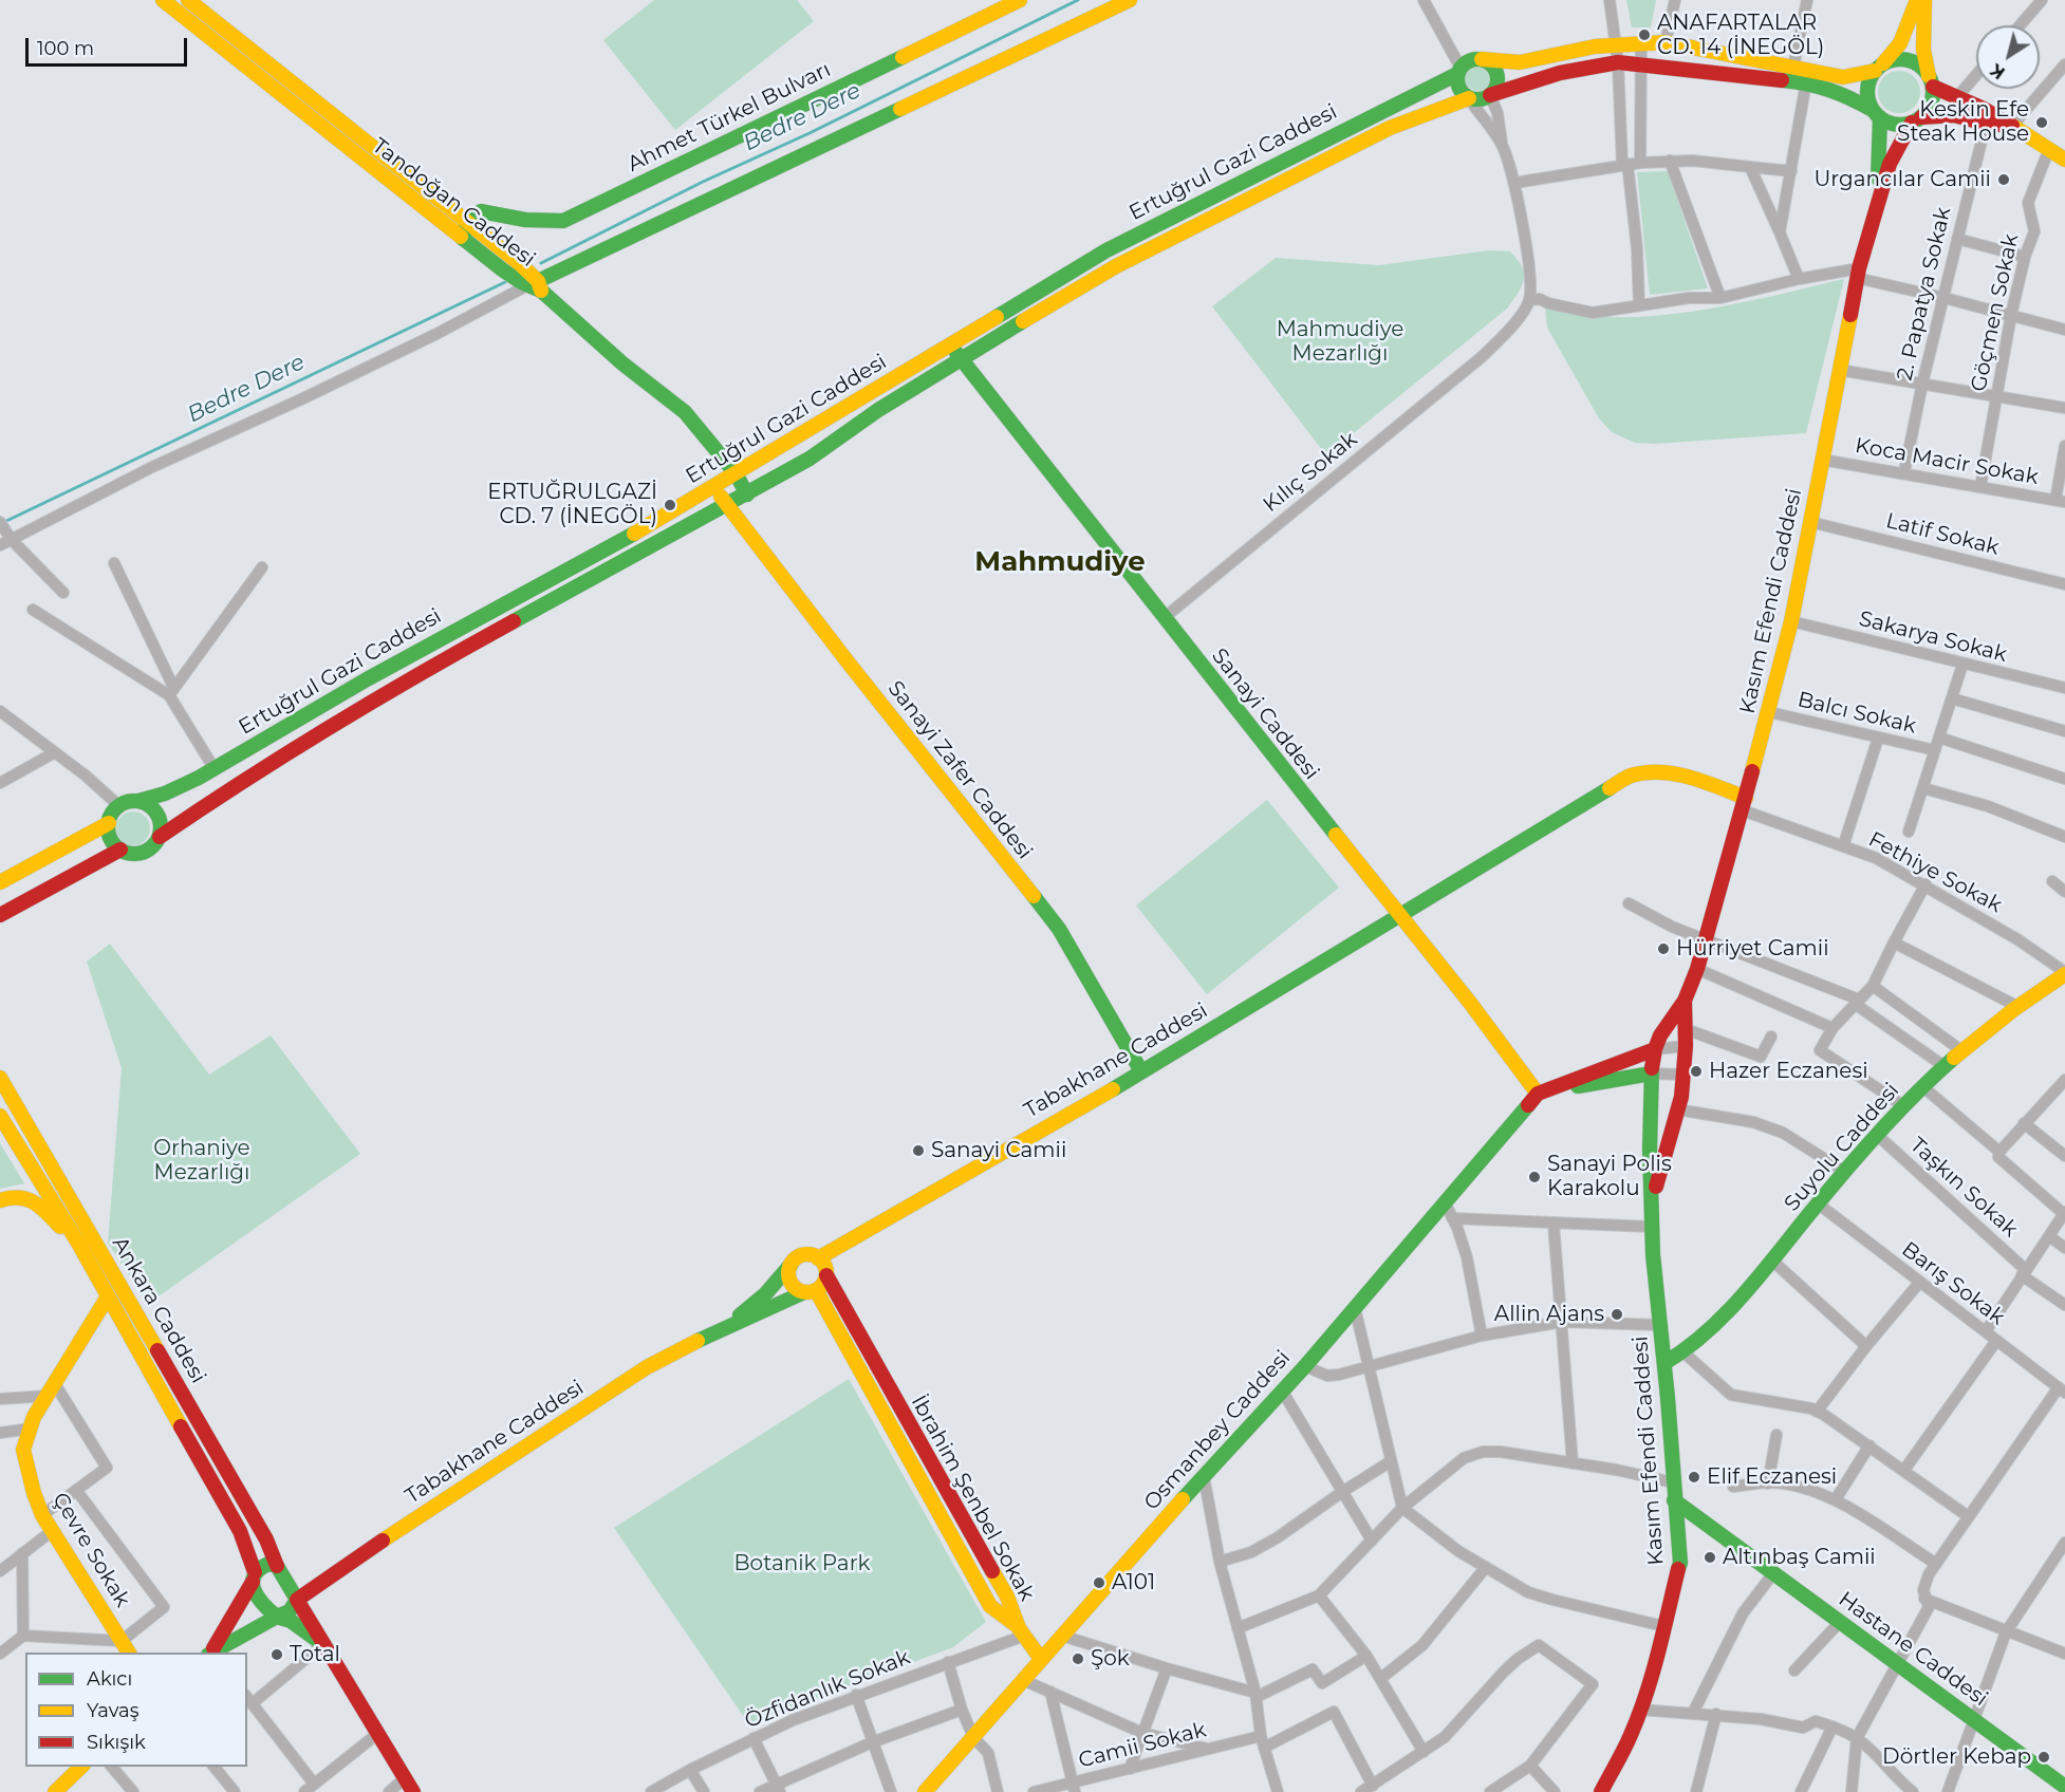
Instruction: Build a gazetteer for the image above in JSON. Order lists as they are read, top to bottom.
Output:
{
  "streets": {
    "street": [
      "Ahmet Türkel Bulvarı",
      "Ertuğrul Gazi Caddesi",
      "Tandoğan Caddesi",
      "2. Papatya Sokak",
      "Göçmen Sokak",
      "Koca Macir Sokak",
      "Kılıç Sokak",
      "Latif Sokak",
      "Kasım Efendi Caddesi",
      "Sakarya Sokak",
      "Balcı Sokak",
      "Sanayi Caddesi",
      "Sanayi Zafer Caddesi",
      "Fethiye Sokak",
      "Tabakhane Caddesi",
      "Suyolu Caddesi",
      "Taşkın Sokak",
      "Barış Sokak",
      "Ankara Caddesi",
      "Osmanbey Caddesi",
      "İbrahim Şenbel Sokak",
      "Çevre Sokak",
      "Hastane Caddesi",
      "Özfidanlık Sokak",
      "Camii Sokak"
    ]
  },
  "crossings": [
    ["Ahmet Türkel Bulvarı", "Tandoğan Caddesi"],
    ["Ertuğrul Gazi Caddesi", "Sanayi Caddesi"],
    ["Ertuğrul Gazi Caddesi", "Sanayi Zafer Caddesi"],
    ["2. Papatya Sokak", "Koca Macir Sokak"],
    ["Göçmen Sokak", "Koca Macir Sokak"],
    ["Koca Macir Sokak", "Kasım Efendi Caddesi"],
    ["Kılıç Sokak", "Sanayi Caddesi"],
    ["Latif Sokak", "Kasım Efendi Caddesi"],
    ["Kasım Efendi Caddesi", "Sakarya Sokak"],
    ["Kasım Efendi Caddesi", "Balcı Sokak"],
    ["Kasım Efendi Caddesi", "Fethiye Sokak"],
    ["Kasım Efendi Caddesi", "Tabakhane Caddesi"],
    ["Kasım Efendi Caddesi", "Suyolu Caddesi"],
    ["Kasım Efendi Caddesi", "Osmanbey Caddesi"],
    ["Kasım Efendi Caddesi", "Hastane Caddesi"],
    ["Sanayi Caddesi", "Tabakhane Caddesi"],
    ["Sanayi Caddesi", "Osmanbey Caddesi"],
    ["Sanayi Zafer Caddesi", "Tabakhane Caddesi"],
    ["Fethiye Sokak", "Tabakhane Caddesi"],
    ["Fethiye Sokak", "Suyolu Caddesi"],
    ["Tabakhane Caddesi", "Ankara Caddesi"],
    ["Tabakhane Caddesi", "İbrahim Şenbel Sokak"],
    ["Suyolu Caddesi", "Taşkın Sokak"],
    ["Suyolu Caddesi", "Barış Sokak"],
    ["Ankara Caddesi", "Çevre Sokak"],
    ["İbrahim Şenbel Sokak", "Özfidanlık Sokak"]
  ],
  "districts": ["Mahmudiye"],
  "water": ["Bedre Dere"],
  "parks": ["Mahmudiye Mezarlığı", "Orhaniye Mezarlığı", "Botanik Park"],
  "places": [
    "ANAFARTALAR CD. 14 (İNEGÖL)",
    "Keskin Efe Steak House",
    "Urgancılar Camii",
    "ERTUĞRULGAZİ CD. 7 (İNEGÖL)",
    "Hürriyet Camii",
    "Hazer Eczanesi",
    "Sanayi Camii",
    "Sanayi Polis Karakolu",
    "Allin Ajans",
    "Elif Eczanesi",
    "Altınbaş Camii",
    "A101",
    "Total",
    "Şok",
    "Dörtler Kebap"
  ],
  "legend": ["Akıcı", "Yavaş", "Sıkışık"],
  "scale_bar": "100 m",
  "north": "bottom left"
}
